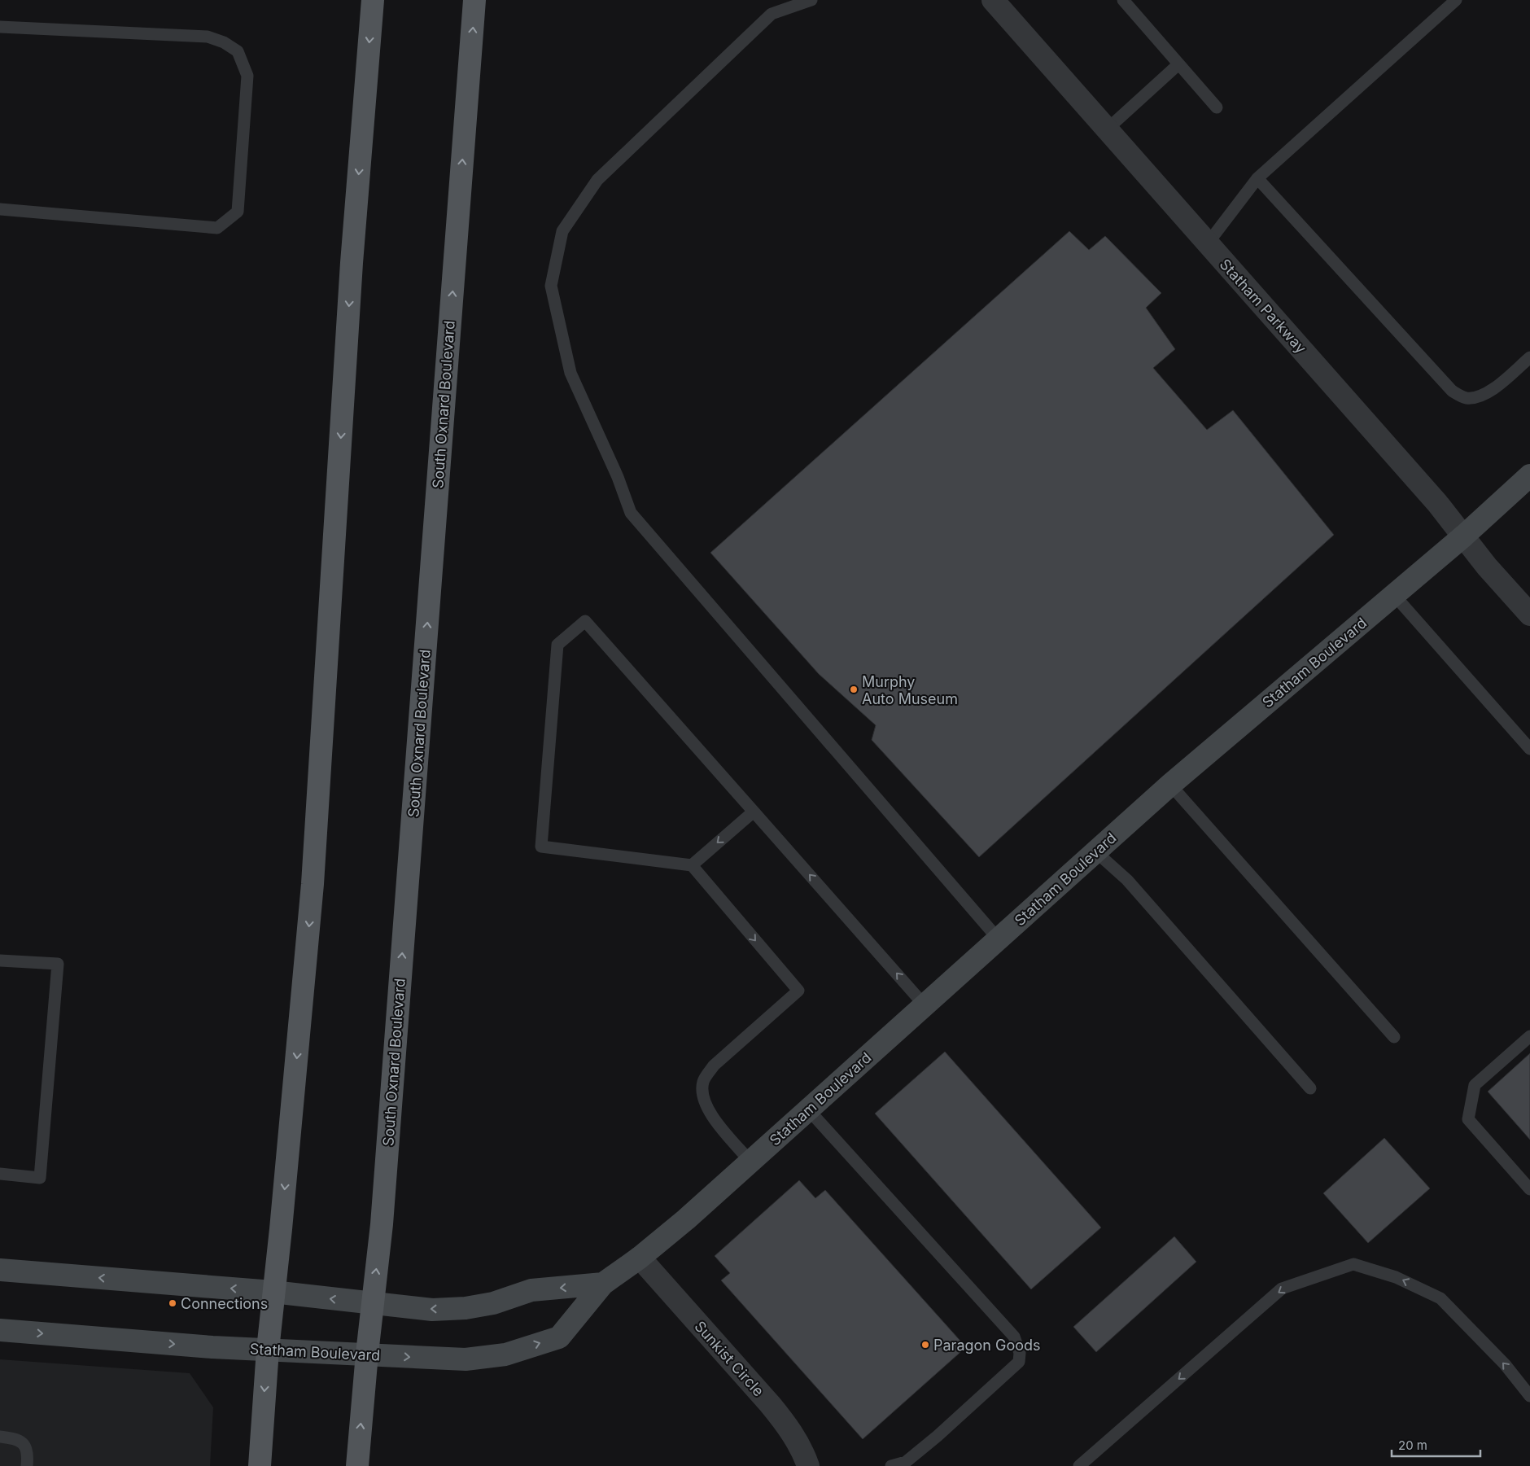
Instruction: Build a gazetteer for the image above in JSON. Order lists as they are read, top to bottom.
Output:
{
  "streets": {
    "main road": ["South Oxnard Boulevard"],
    "street": ["Statham Parkway", "Statham Boulevard", "Sunkist Circle"]
  },
  "crossings": [
    ["Statham Parkway", "Statham Boulevard"],
    ["South Oxnard Boulevard", "Statham Boulevard"],
    ["Statham Boulevard", "Sunkist Circle"]
  ],
  "places": ["Murphy Auto Museum", "Connections", "Paragon Goods"],
  "scale_bar": "20 m"
}
